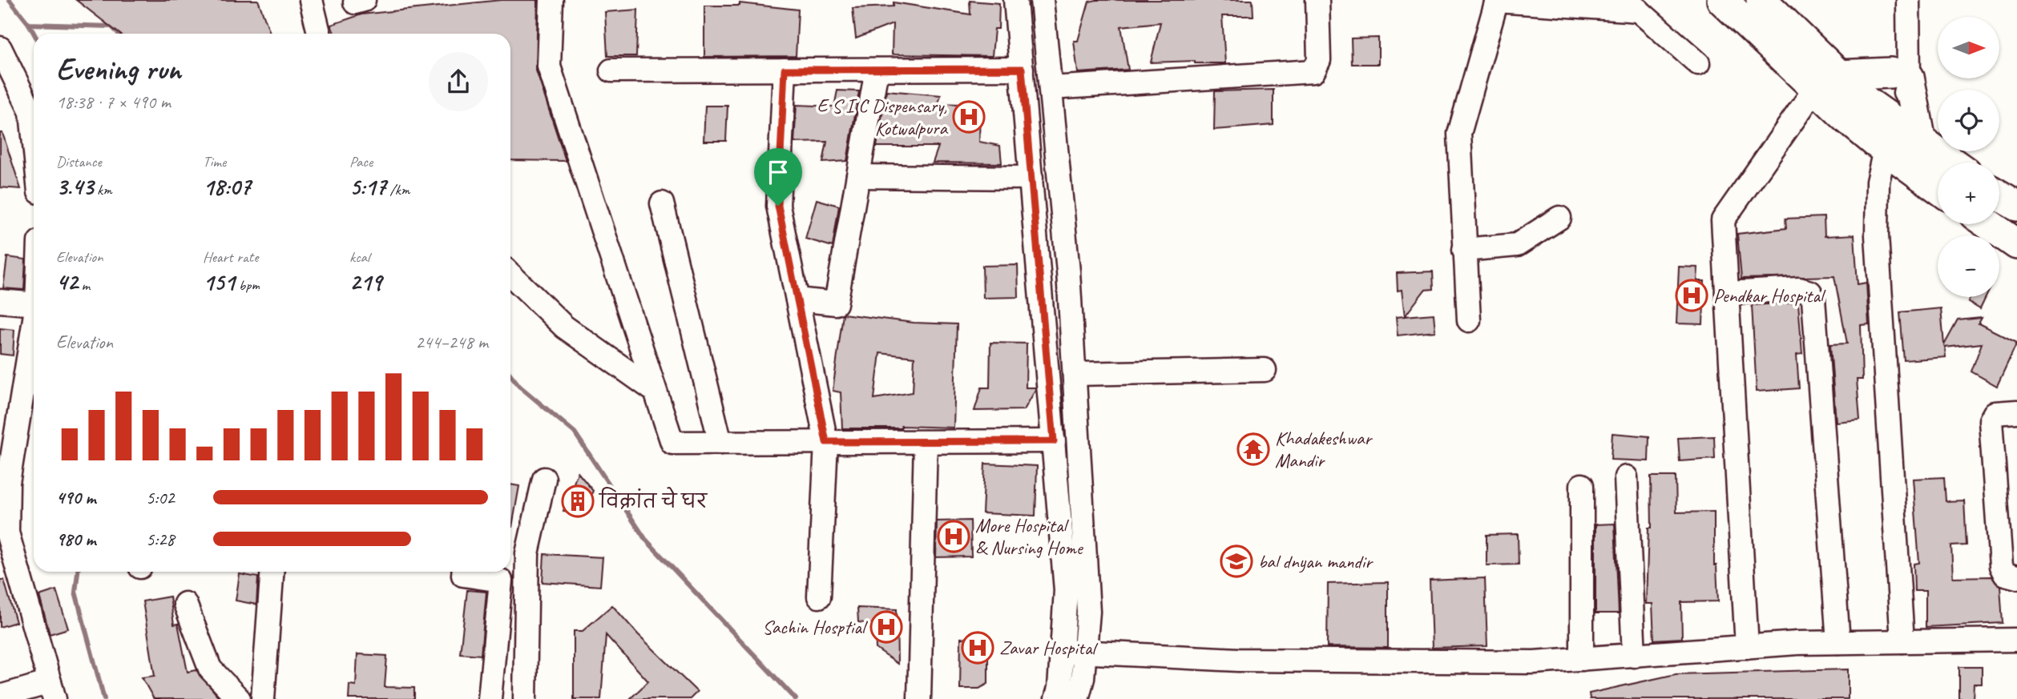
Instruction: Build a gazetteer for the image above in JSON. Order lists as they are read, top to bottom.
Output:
{
  "places": {
    "hospital": [
      "E S I C Dispensary, Kotwalpura",
      "Pendkar Hospital",
      "More Hospital & Nursing Home",
      "Sachin Hosptial",
      "Zavar Hospital"
    ],
    "temple": ["Khadakeshwar Mandir"],
    "building": ["विक्रांत चे घर"],
    "school or university": ["bal dnyan mandir"]
  },
  "north": "right",
  "page": {
    "map_buttons": ["+", "−"],
    "heading": ["Evening run", "18:38 · 7 × 490 m"],
    "stats": [
      ["Distance", "3.43 km"],
      ["Time", "18:07"],
      ["Pace", "5:17 /km"],
      ["Elevation", "42 m"],
      ["Heart rate", "151 bpm"],
      ["kcal", "219"]
    ],
    "chart": ["Elevation", "244–248 m"],
    "list": [
      {
        "name": "490 m",
        "note": "5:02"
      },
      {
        "name": "980 m",
        "note": "5:28"
      }
    ]
  }
}
